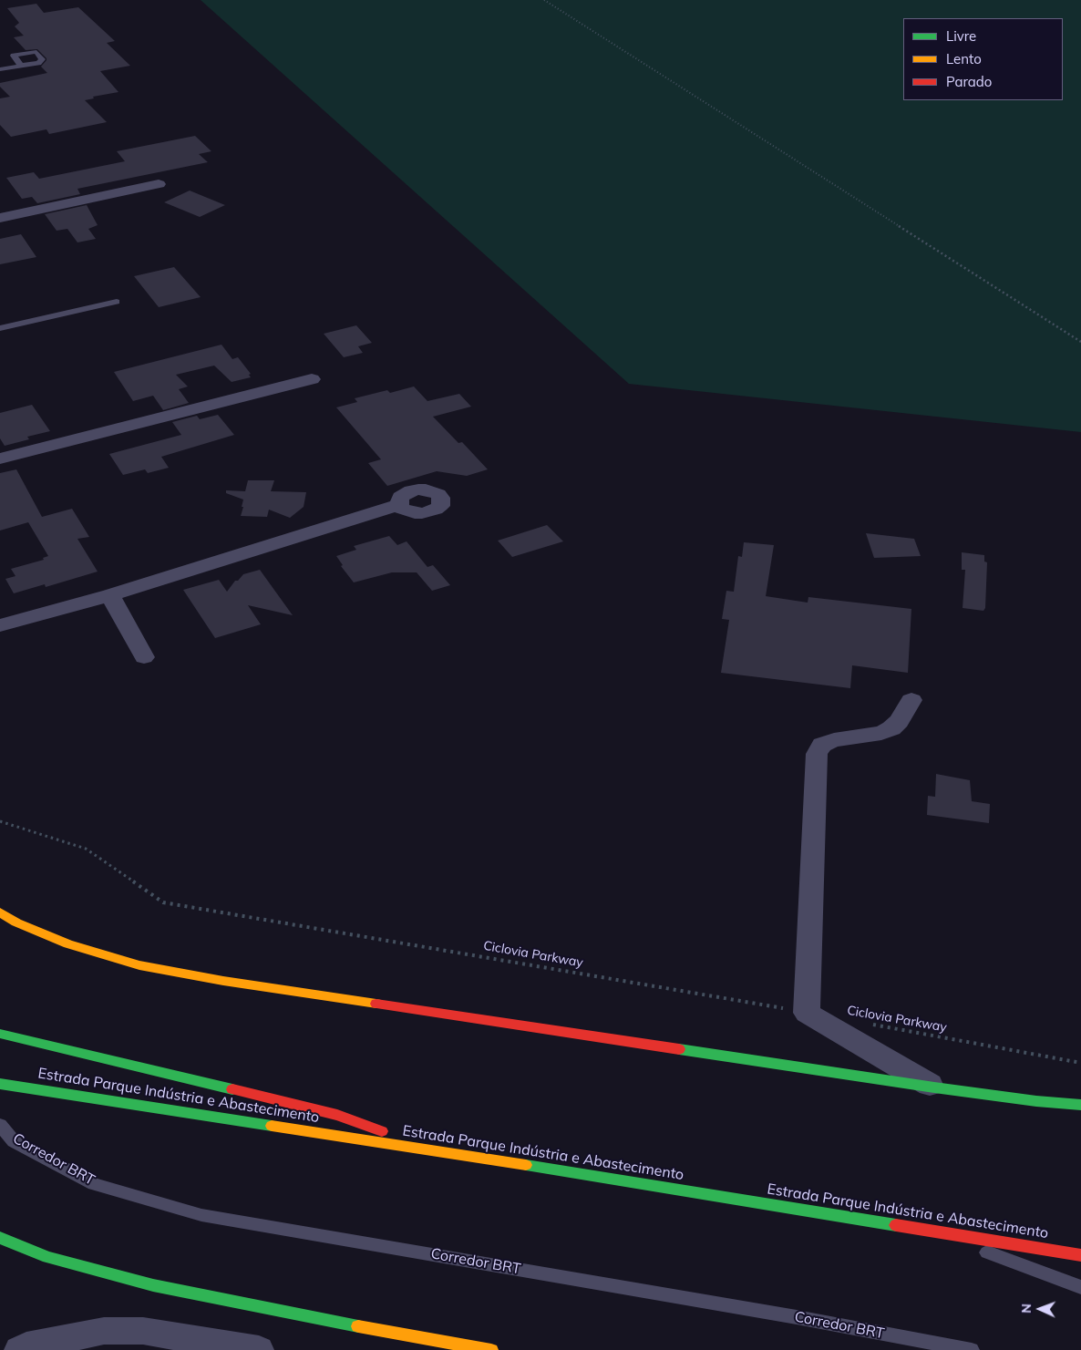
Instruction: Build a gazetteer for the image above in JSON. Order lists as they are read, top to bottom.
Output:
{
  "streets": {
    "main road": ["Estrada Parque Indústria e Abastecimento"],
    "lane": ["Corredor BRT"],
    "path": ["Ciclovia Parkway"]
  },
  "legend": ["Livre", "Lento", "Parado"],
  "north": "left"
}
